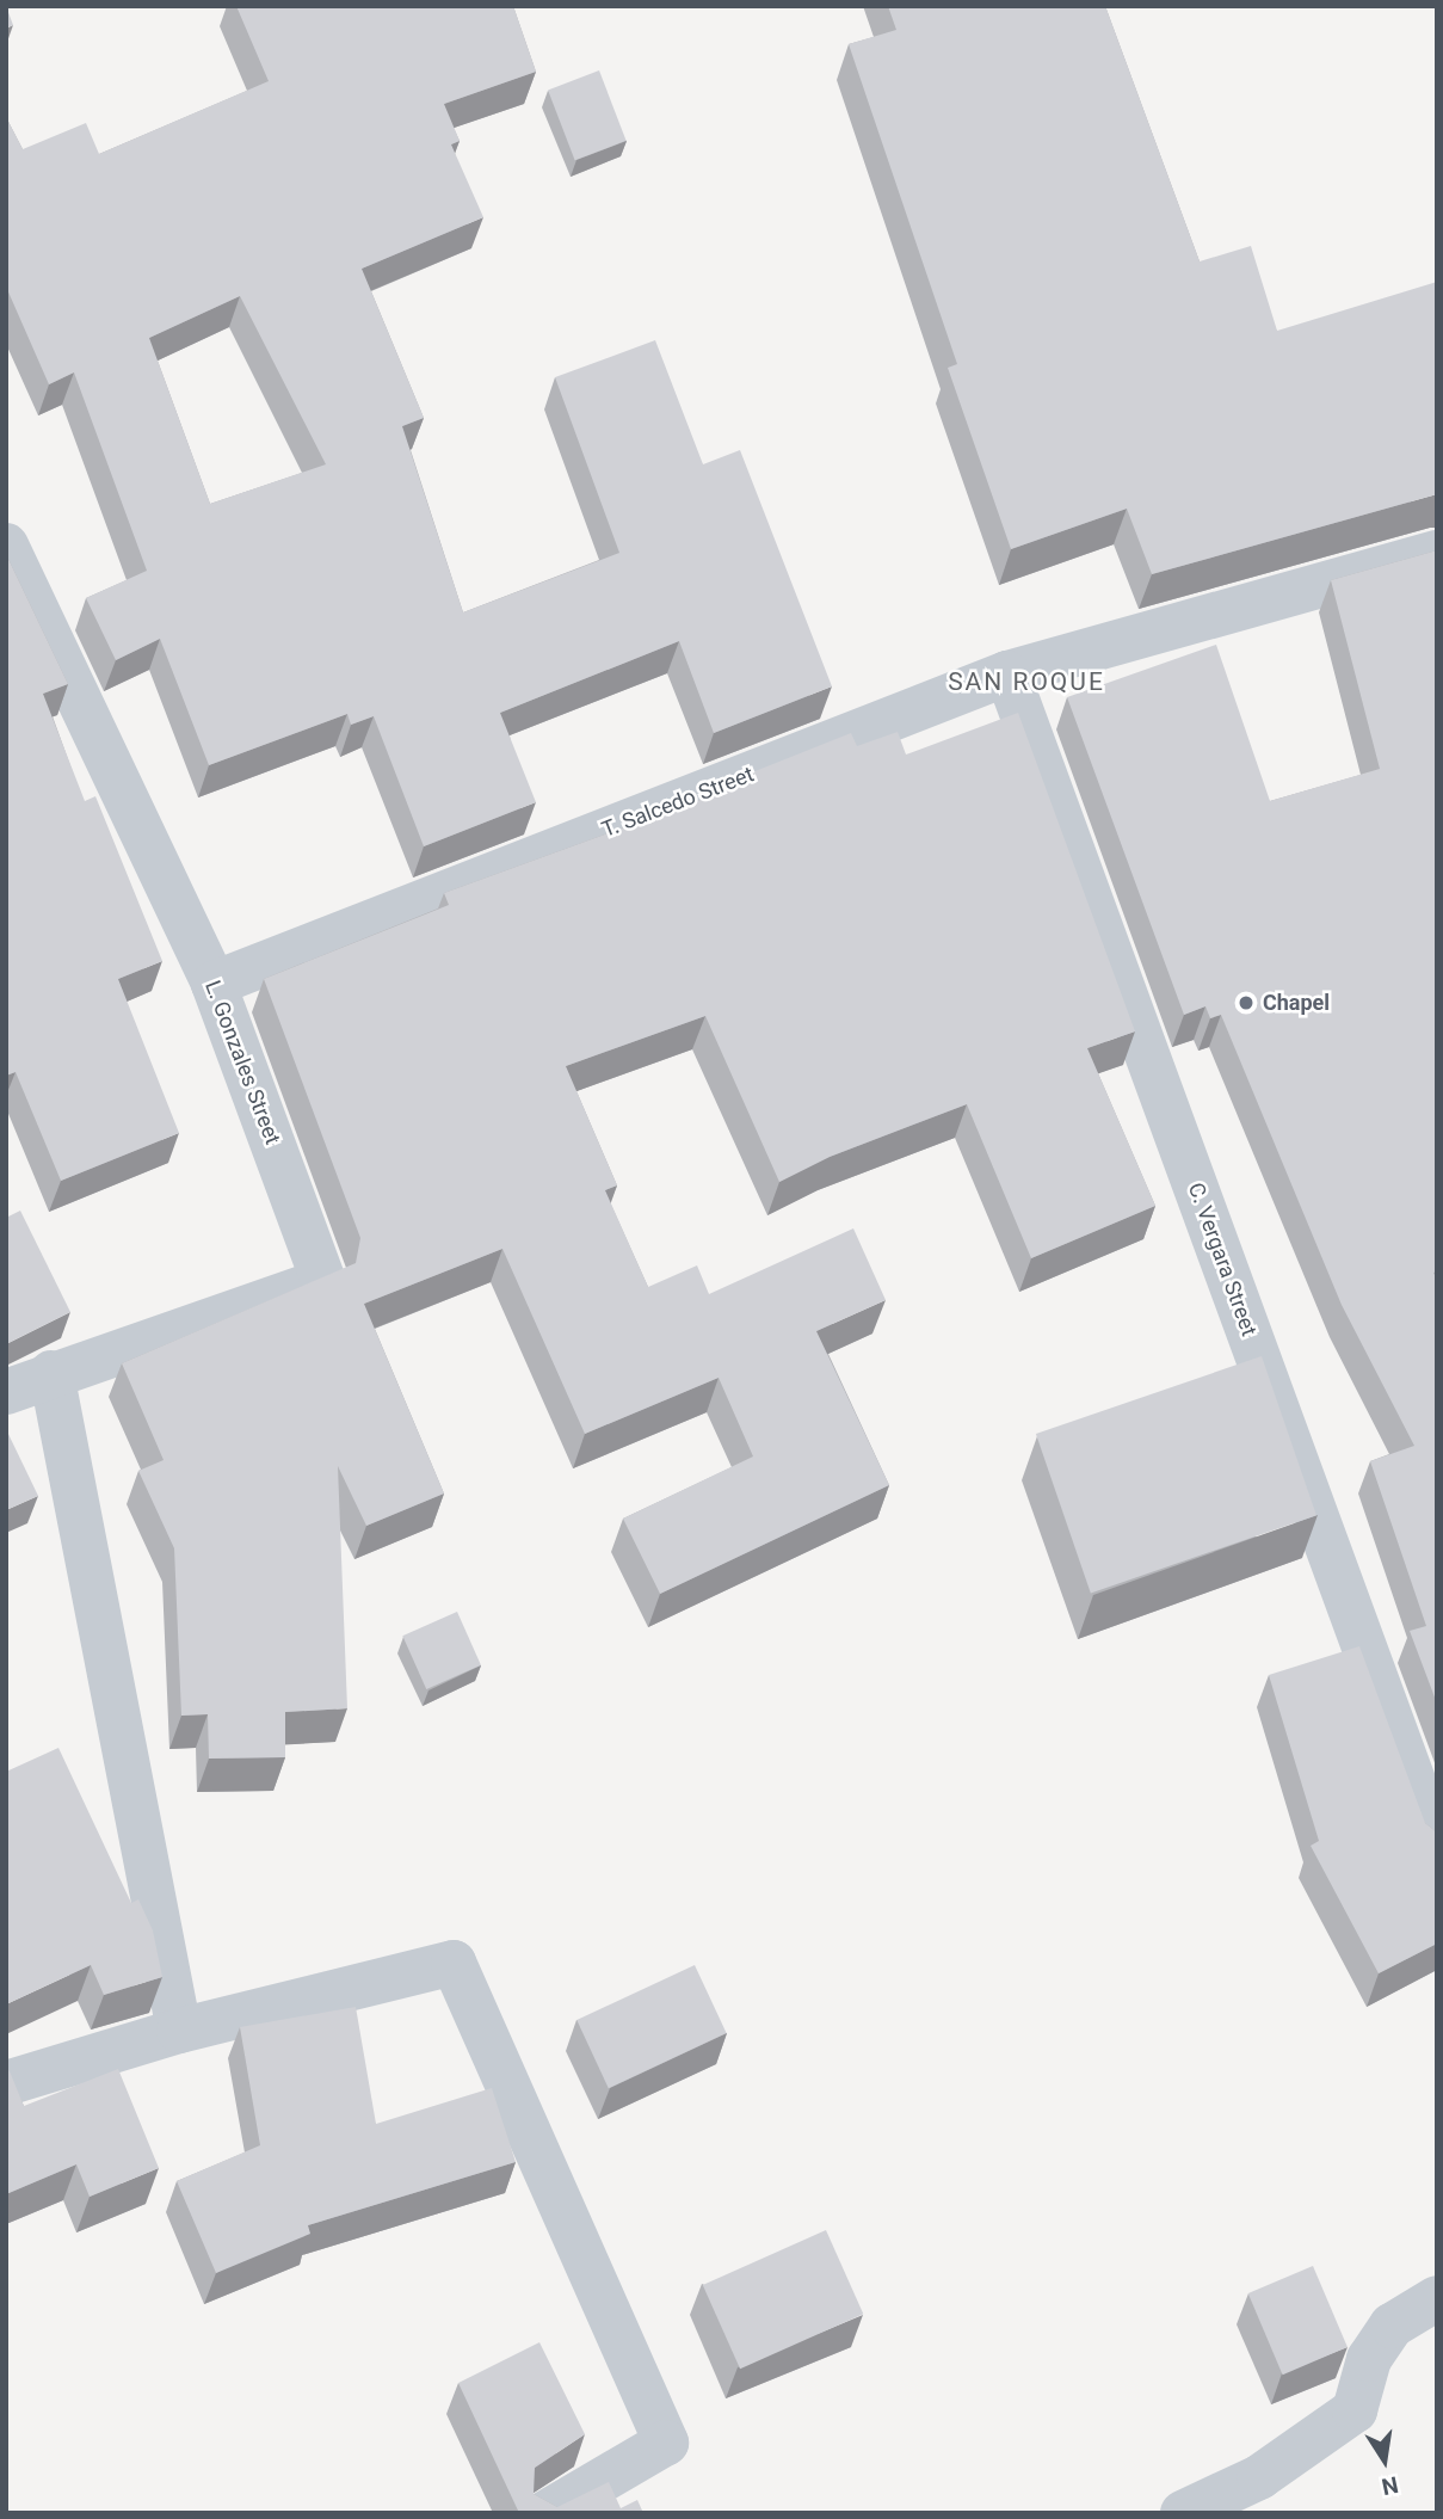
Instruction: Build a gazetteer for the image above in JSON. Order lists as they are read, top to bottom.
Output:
{
  "streets": {
    "street": ["T. Salcedo Street", "L. Gonzales Street", "C. Vergara Street"]
  },
  "crossings": [
    ["T. Salcedo Street", "L. Gonzales Street"],
    ["T. Salcedo Street", "C. Vergara Street"]
  ],
  "districts": ["SAN ROQUE"],
  "places": ["Chapel"],
  "north": "bottom"
}
